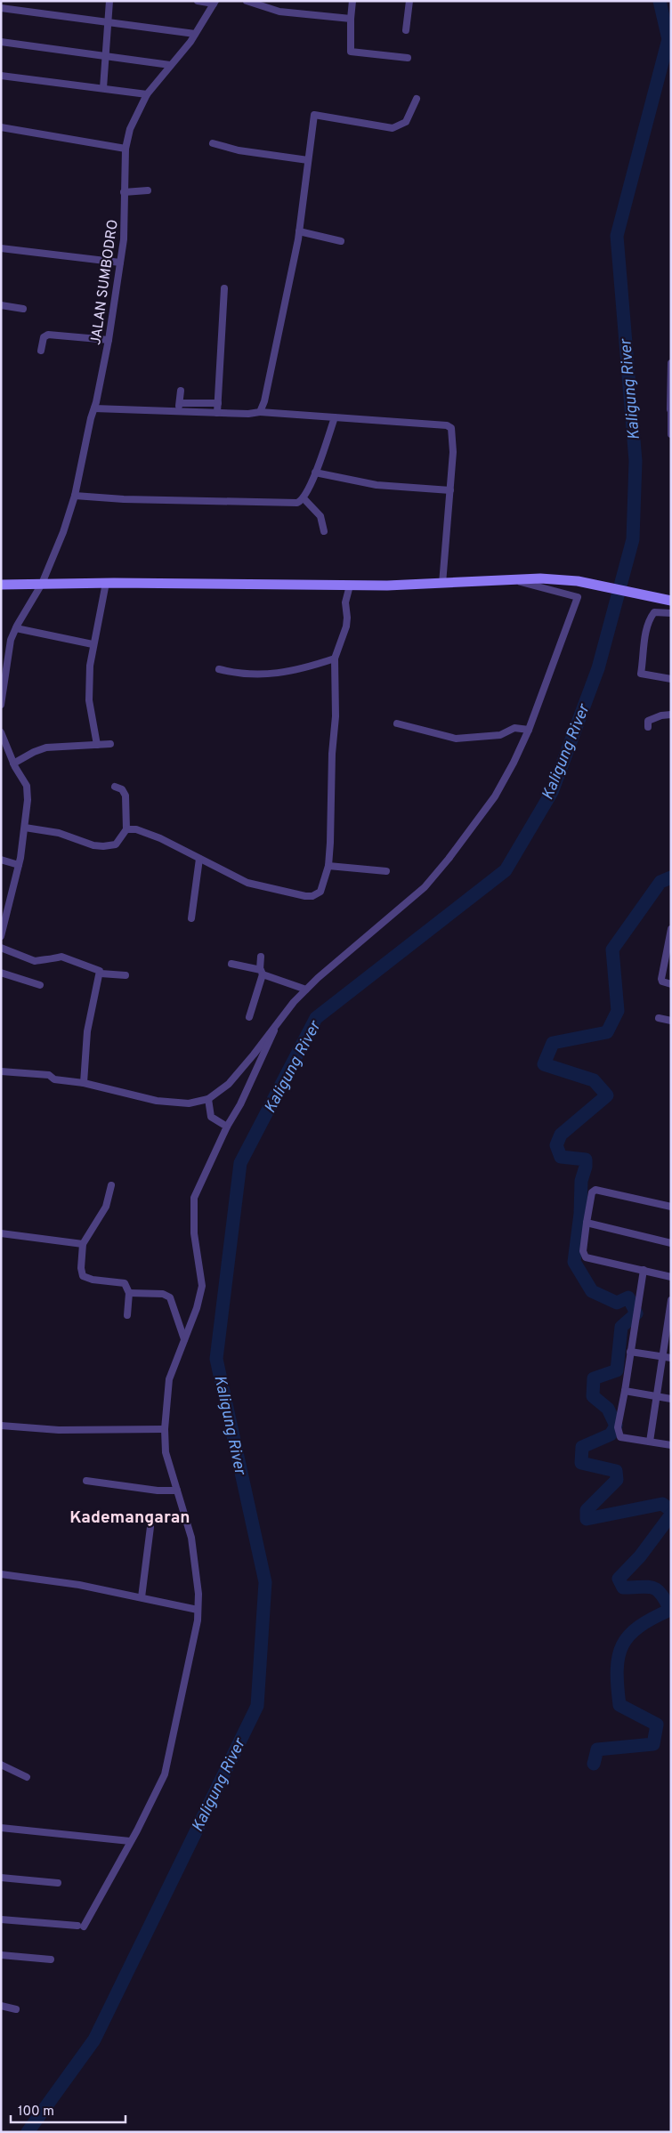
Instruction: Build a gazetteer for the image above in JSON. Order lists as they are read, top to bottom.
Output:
{
  "streets": {
    "street": ["JALAN SUMBODRO"]
  },
  "districts": ["Kademangaran"],
  "water": ["Kaligung River"],
  "scale_bar": "100 m"
}
